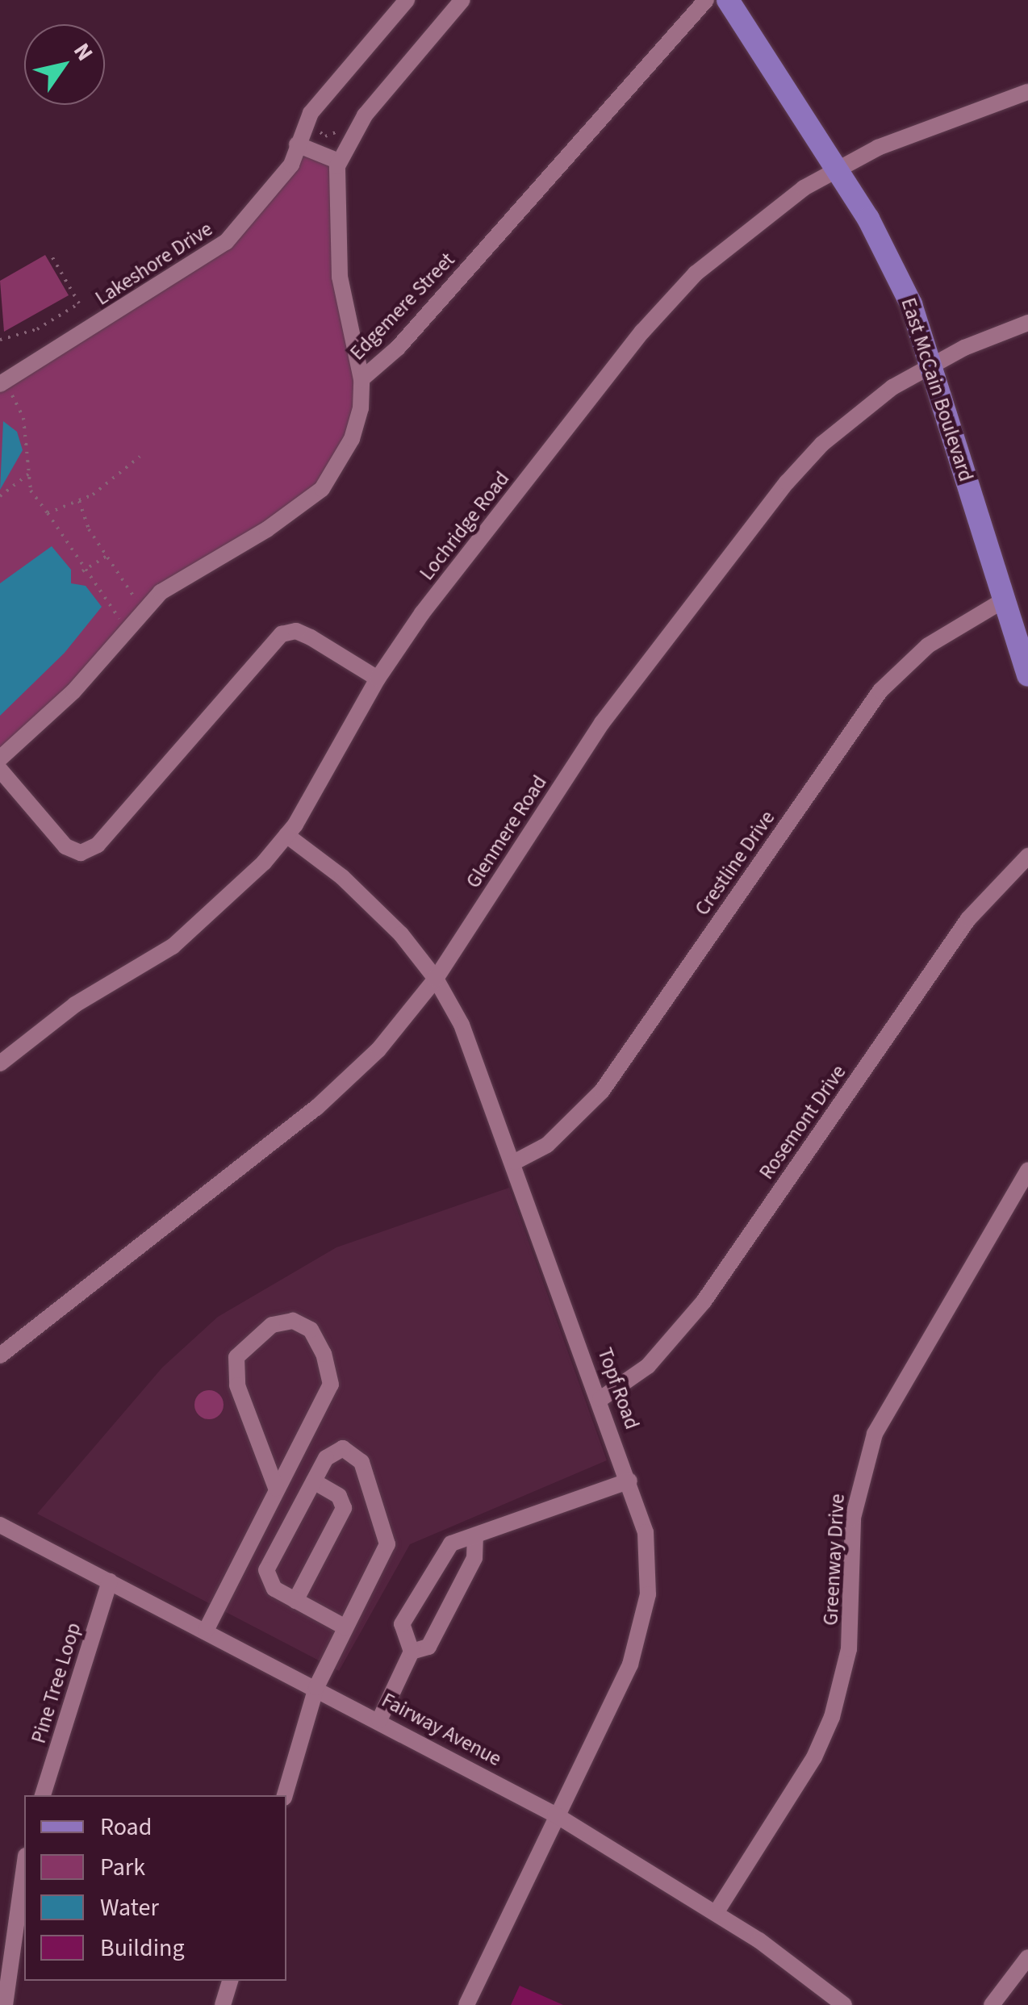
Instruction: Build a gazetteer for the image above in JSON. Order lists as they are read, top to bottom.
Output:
{
  "streets": {
    "main road": ["East McCain Boulevard"],
    "street": [
      "Lakeshore Drive",
      "Edgemere Street",
      "Lochridge Road",
      "Glenmere Road",
      "Crestline Drive",
      "Rosemont Drive",
      "Topf Road",
      "Greenway Drive",
      "Pine Tree Loop",
      "Fairway Avenue"
    ]
  },
  "crossings": [
    ["East McCain Boulevard", "Lochridge Road"],
    ["East McCain Boulevard", "Glenmere Road"],
    ["East McCain Boulevard", "Crestline Drive"],
    ["Lochridge Road", "Topf Road"],
    ["Glenmere Road", "Topf Road"],
    ["Crestline Drive", "Topf Road"],
    ["Rosemont Drive", "Topf Road"],
    ["Topf Road", "Fairway Avenue"],
    ["Greenway Drive", "Fairway Avenue"],
    ["Pine Tree Loop", "Fairway Avenue"]
  ],
  "legend": [
    "Road",
    "Park",
    "Water",
    "Building"
  ],
  "north": "top right"
}
